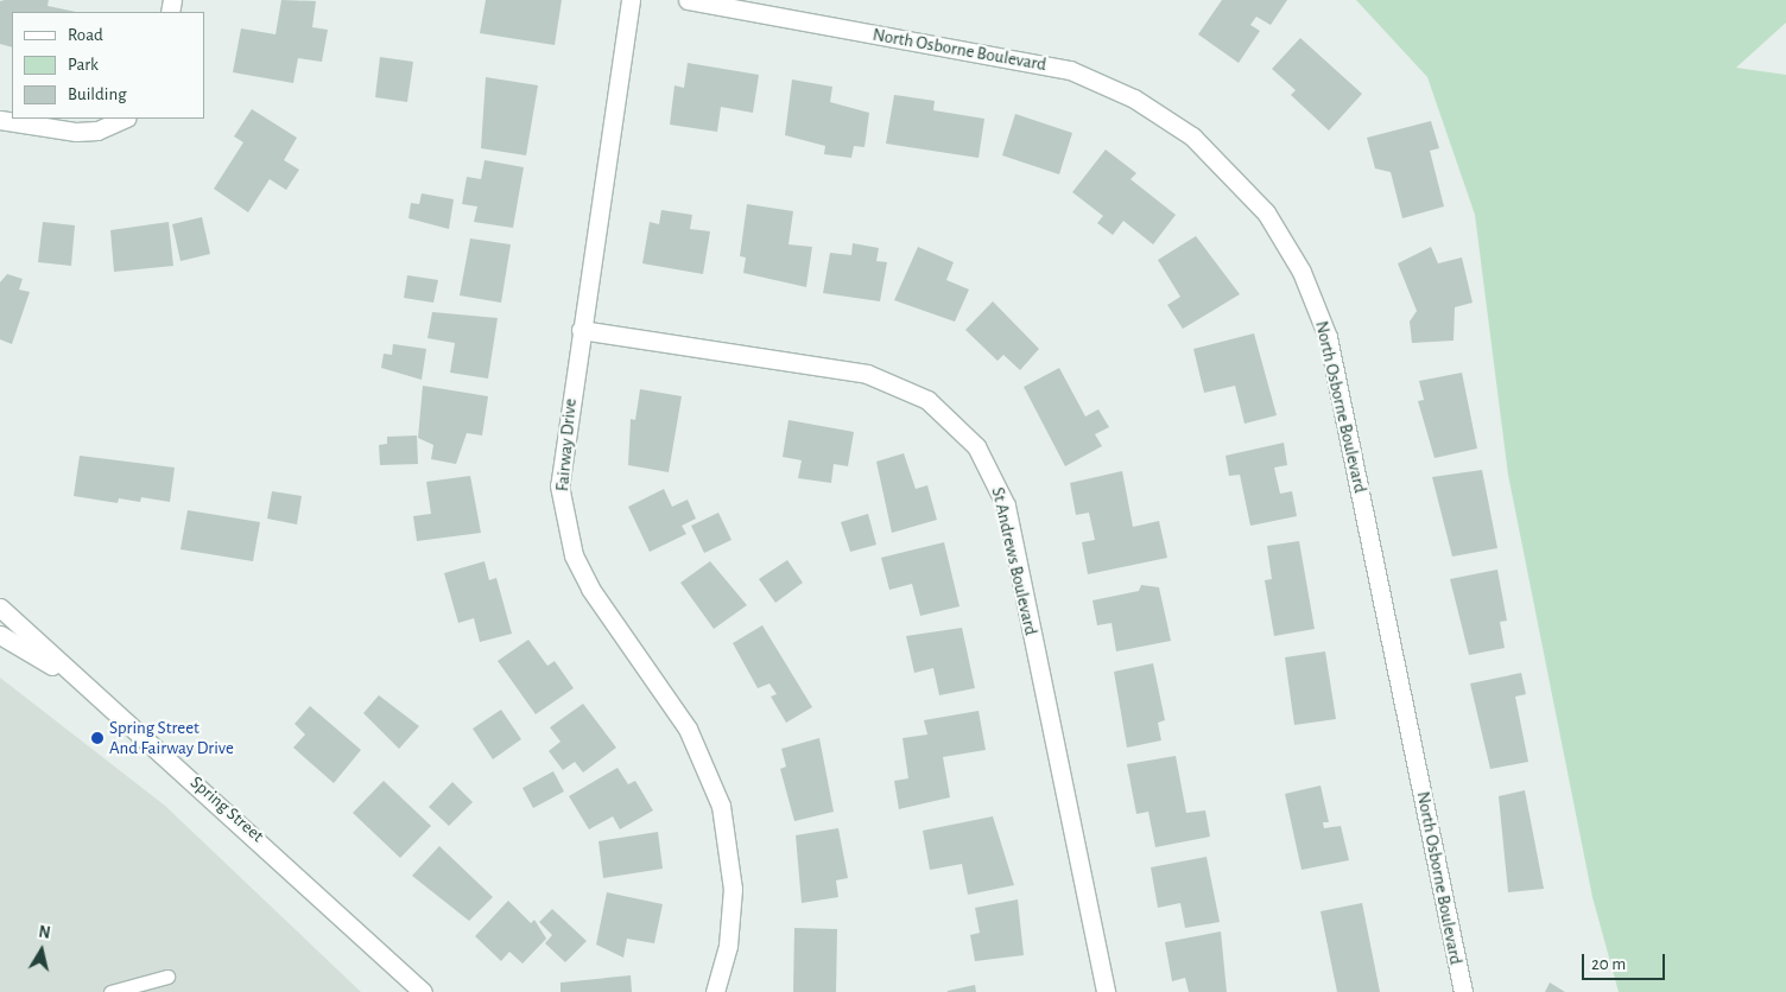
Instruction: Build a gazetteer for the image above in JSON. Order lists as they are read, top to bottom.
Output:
{
  "streets": {
    "street": [
      "North Osborne Boulevard",
      "Fairway Drive",
      "St Andrews Boulevard",
      "Spring Street"
    ]
  },
  "crossings": [
    ["Fairway Drive", "St Andrews Boulevard"]
  ],
  "places": ["Spring Street And Fairway Drive"],
  "legend": ["Road", "Park", "Building"],
  "scale_bar": "20 m",
  "north": "top"
}
